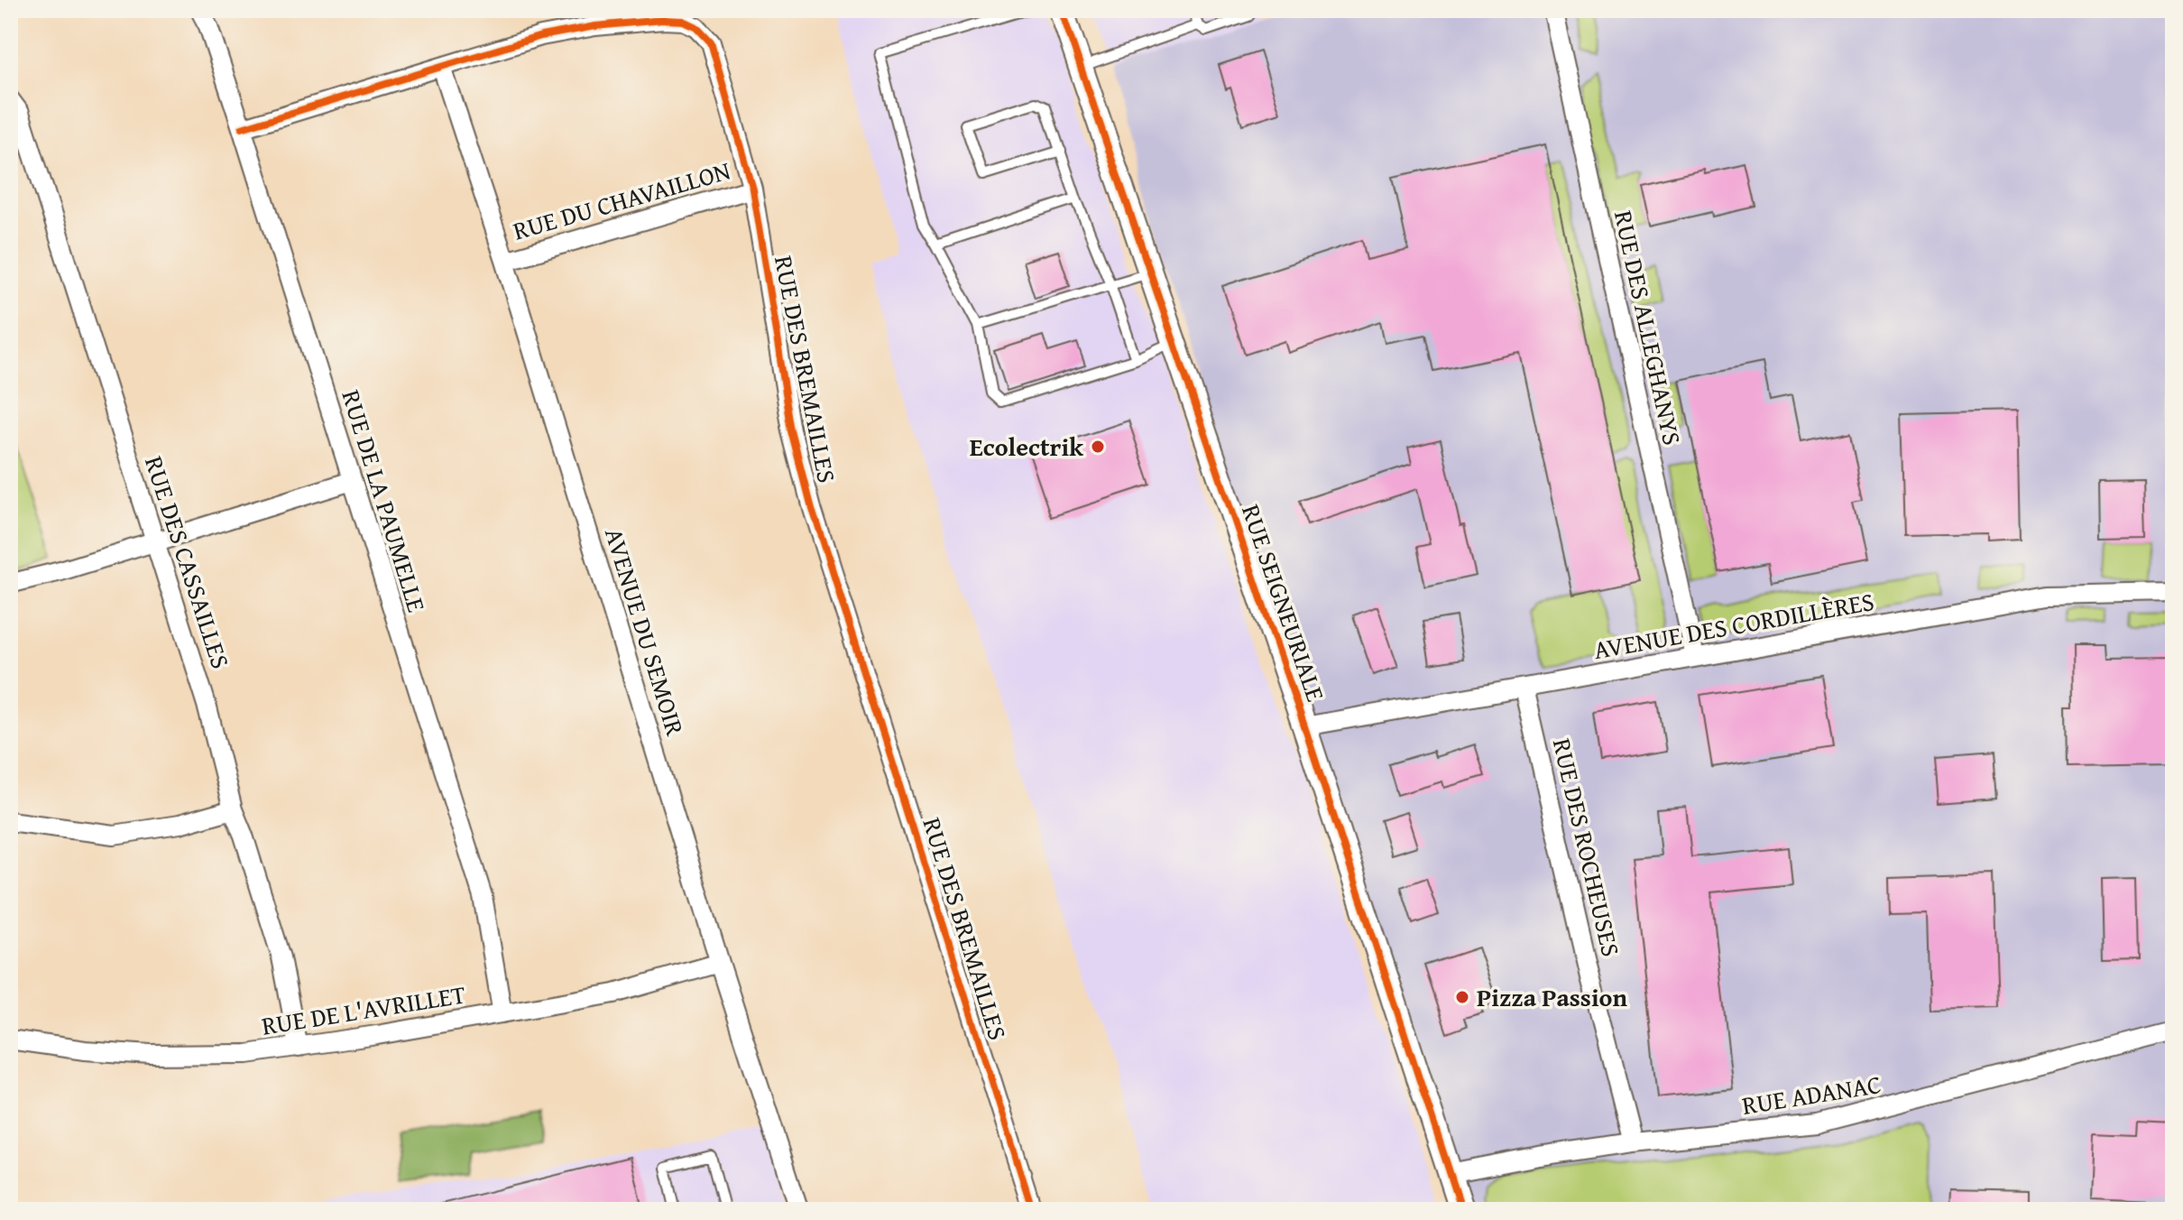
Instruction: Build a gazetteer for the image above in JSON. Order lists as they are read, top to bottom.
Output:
{
  "streets": {
    "street": [
      "RUE DU CHAVAILLON",
      "RUE DES ALLEGHANYS",
      "RUE DES BREMAILLES",
      "RUE DE LA PAUMELLE",
      "RUE DES CASSAILLES",
      "RUE SEIGNEURIALE",
      "AVENUE DES CORDILLÈRES",
      "AVENUE DU SEMOIR",
      "RUE DES ROCHEUSES",
      "RUE DE L'AVRILLET",
      "RUE ADANAC"
    ]
  },
  "crossings": [
    ["RUE DU CHAVAILLON", "RUE DES BREMAILLES"],
    ["RUE DU CHAVAILLON", "AVENUE DU SEMOIR"],
    ["RUE DES ALLEGHANYS", "AVENUE DES CORDILLÈRES"],
    ["RUE DES BREMAILLES", "RUE DE LA PAUMELLE"],
    ["RUE DES BREMAILLES", "AVENUE DU SEMOIR"],
    ["RUE DE LA PAUMELLE", "RUE DE L'AVRILLET"],
    ["RUE DES CASSAILLES", "RUE DE L'AVRILLET"],
    ["RUE SEIGNEURIALE", "AVENUE DES CORDILLÈRES"],
    ["RUE SEIGNEURIALE", "RUE ADANAC"],
    ["AVENUE DES CORDILLÈRES", "RUE DES ROCHEUSES"],
    ["AVENUE DU SEMOIR", "RUE DE L'AVRILLET"],
    ["RUE DES ROCHEUSES", "RUE ADANAC"]
  ],
  "places": ["Ecolectrik", "Pizza Passion"]
}
